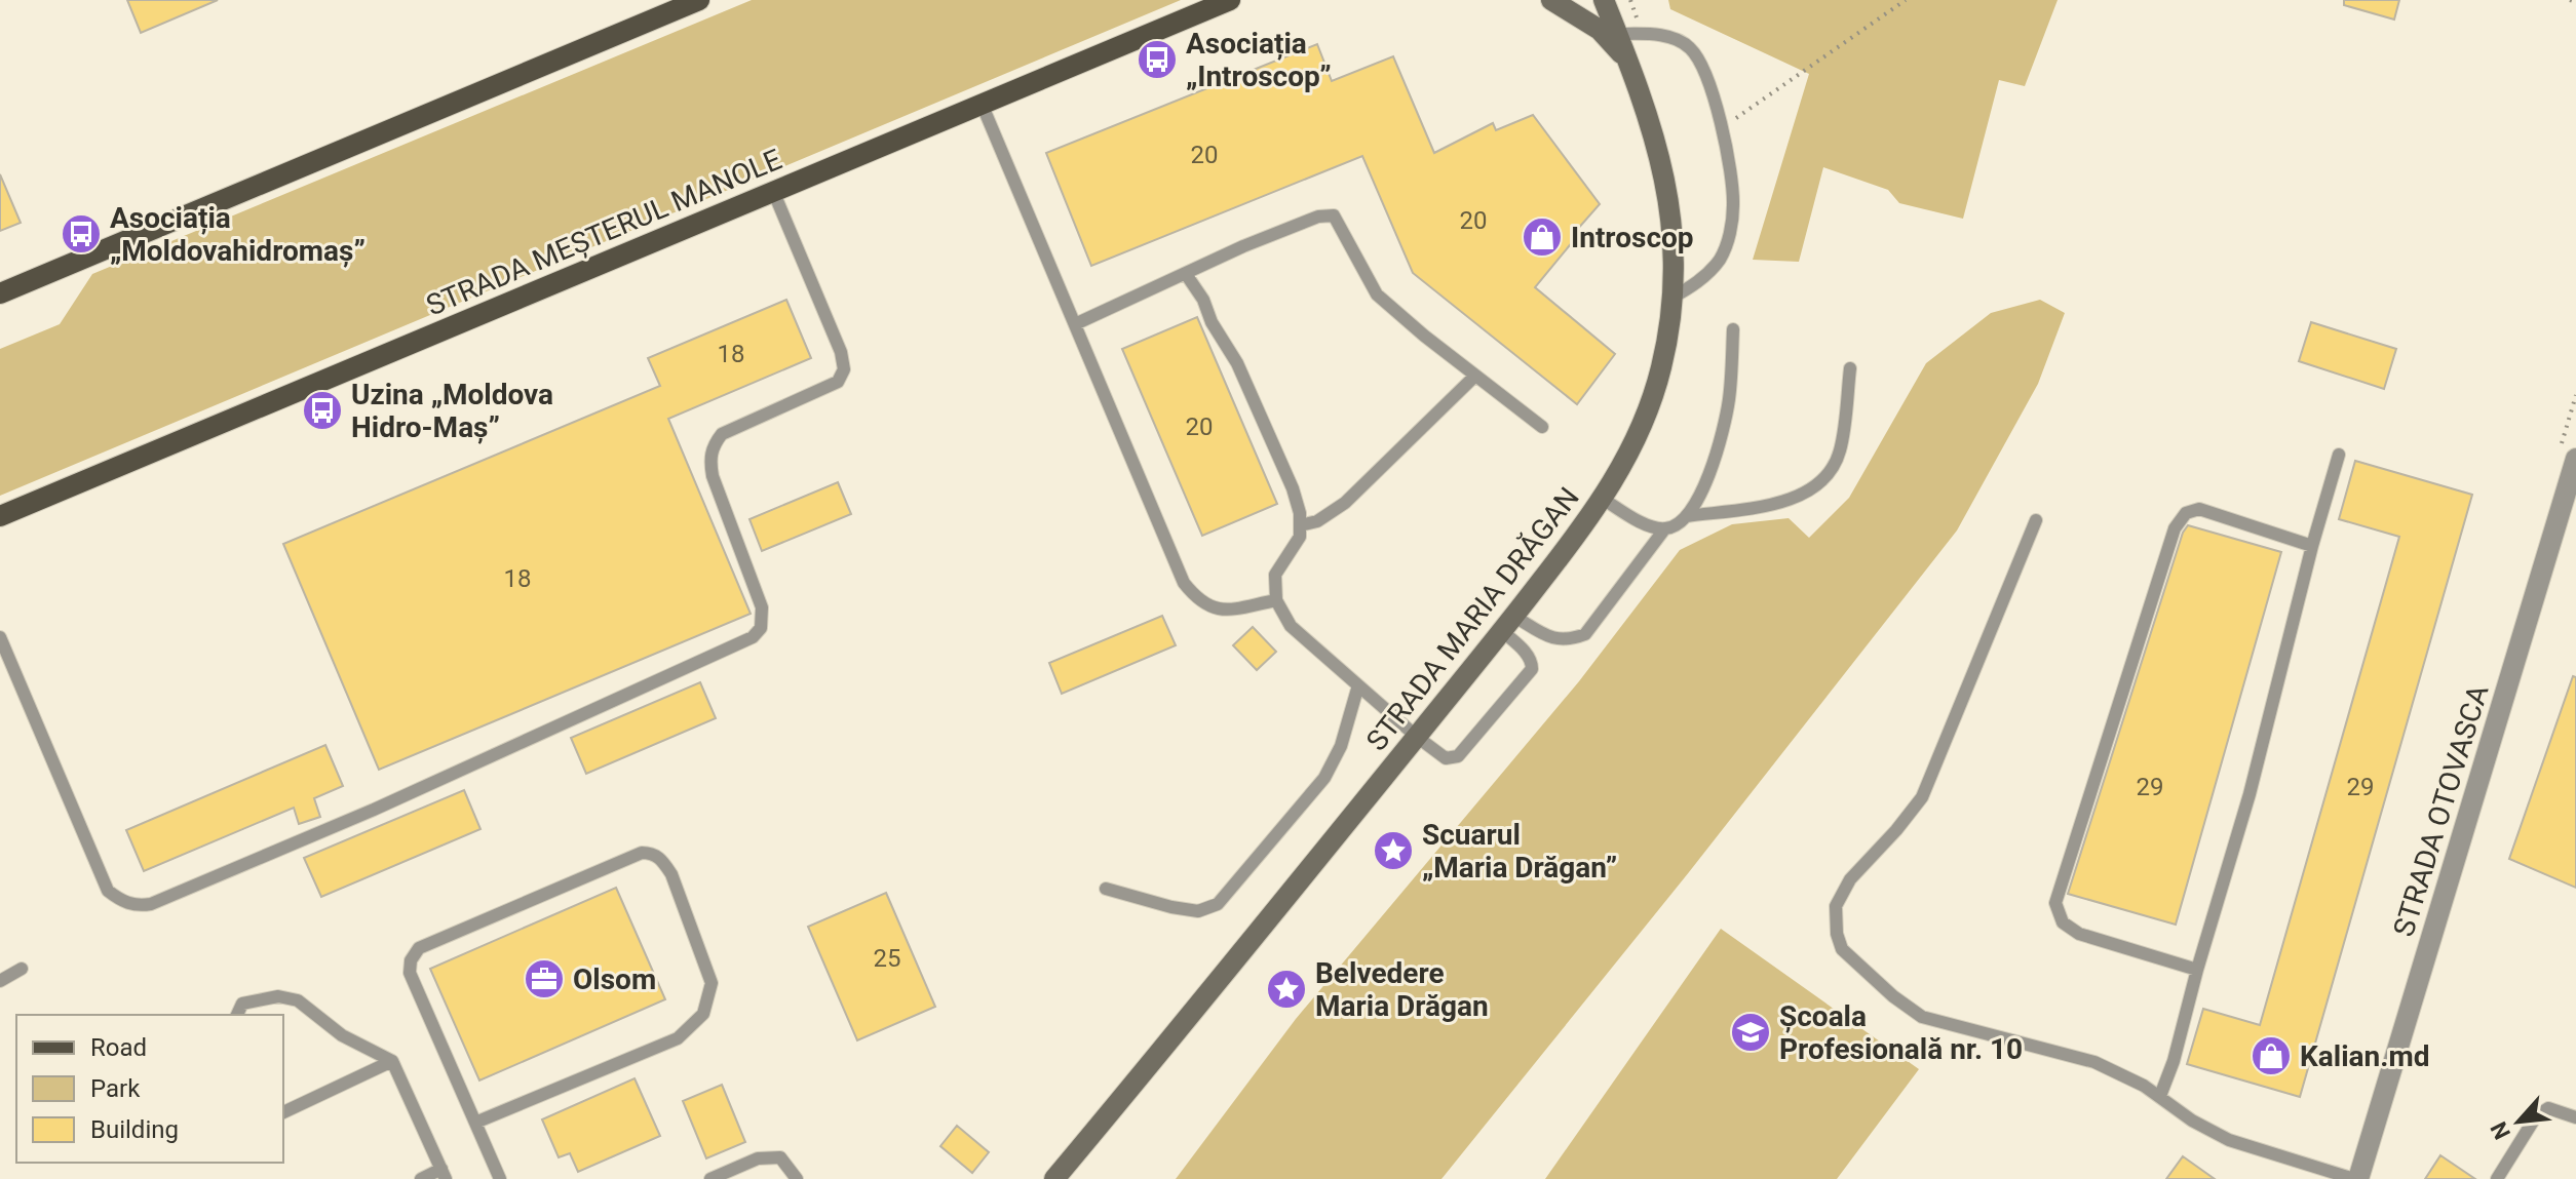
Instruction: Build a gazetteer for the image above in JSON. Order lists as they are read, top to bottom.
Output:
{
  "streets": {
    "main road": ["STRADA MEȘTERUL MANOLE", "STRADA MARIA DRĂGAN"],
    "street": ["STRADA OTOVASCA"]
  },
  "places": {
    "bus stop": ["Asociația „Introscop”", "Asociația „Moldovahidromaș”", "Uzina „Moldova Hidro-Maș”"],
    "shop": ["Introscop", "Kalian.md"],
    "place": ["Scuarul „Maria Drăgan”", "Belvedere Maria Drăgan"],
    "office": ["Olsom"],
    "school or university": ["Școala Profesională nr. 10"]
  },
  "house_numbers": [
    "20",
    "20",
    "18",
    "20",
    "18",
    "29",
    "29",
    "25"
  ],
  "legend": ["Road", "Park", "Building"],
  "north": "bottom left"
}
